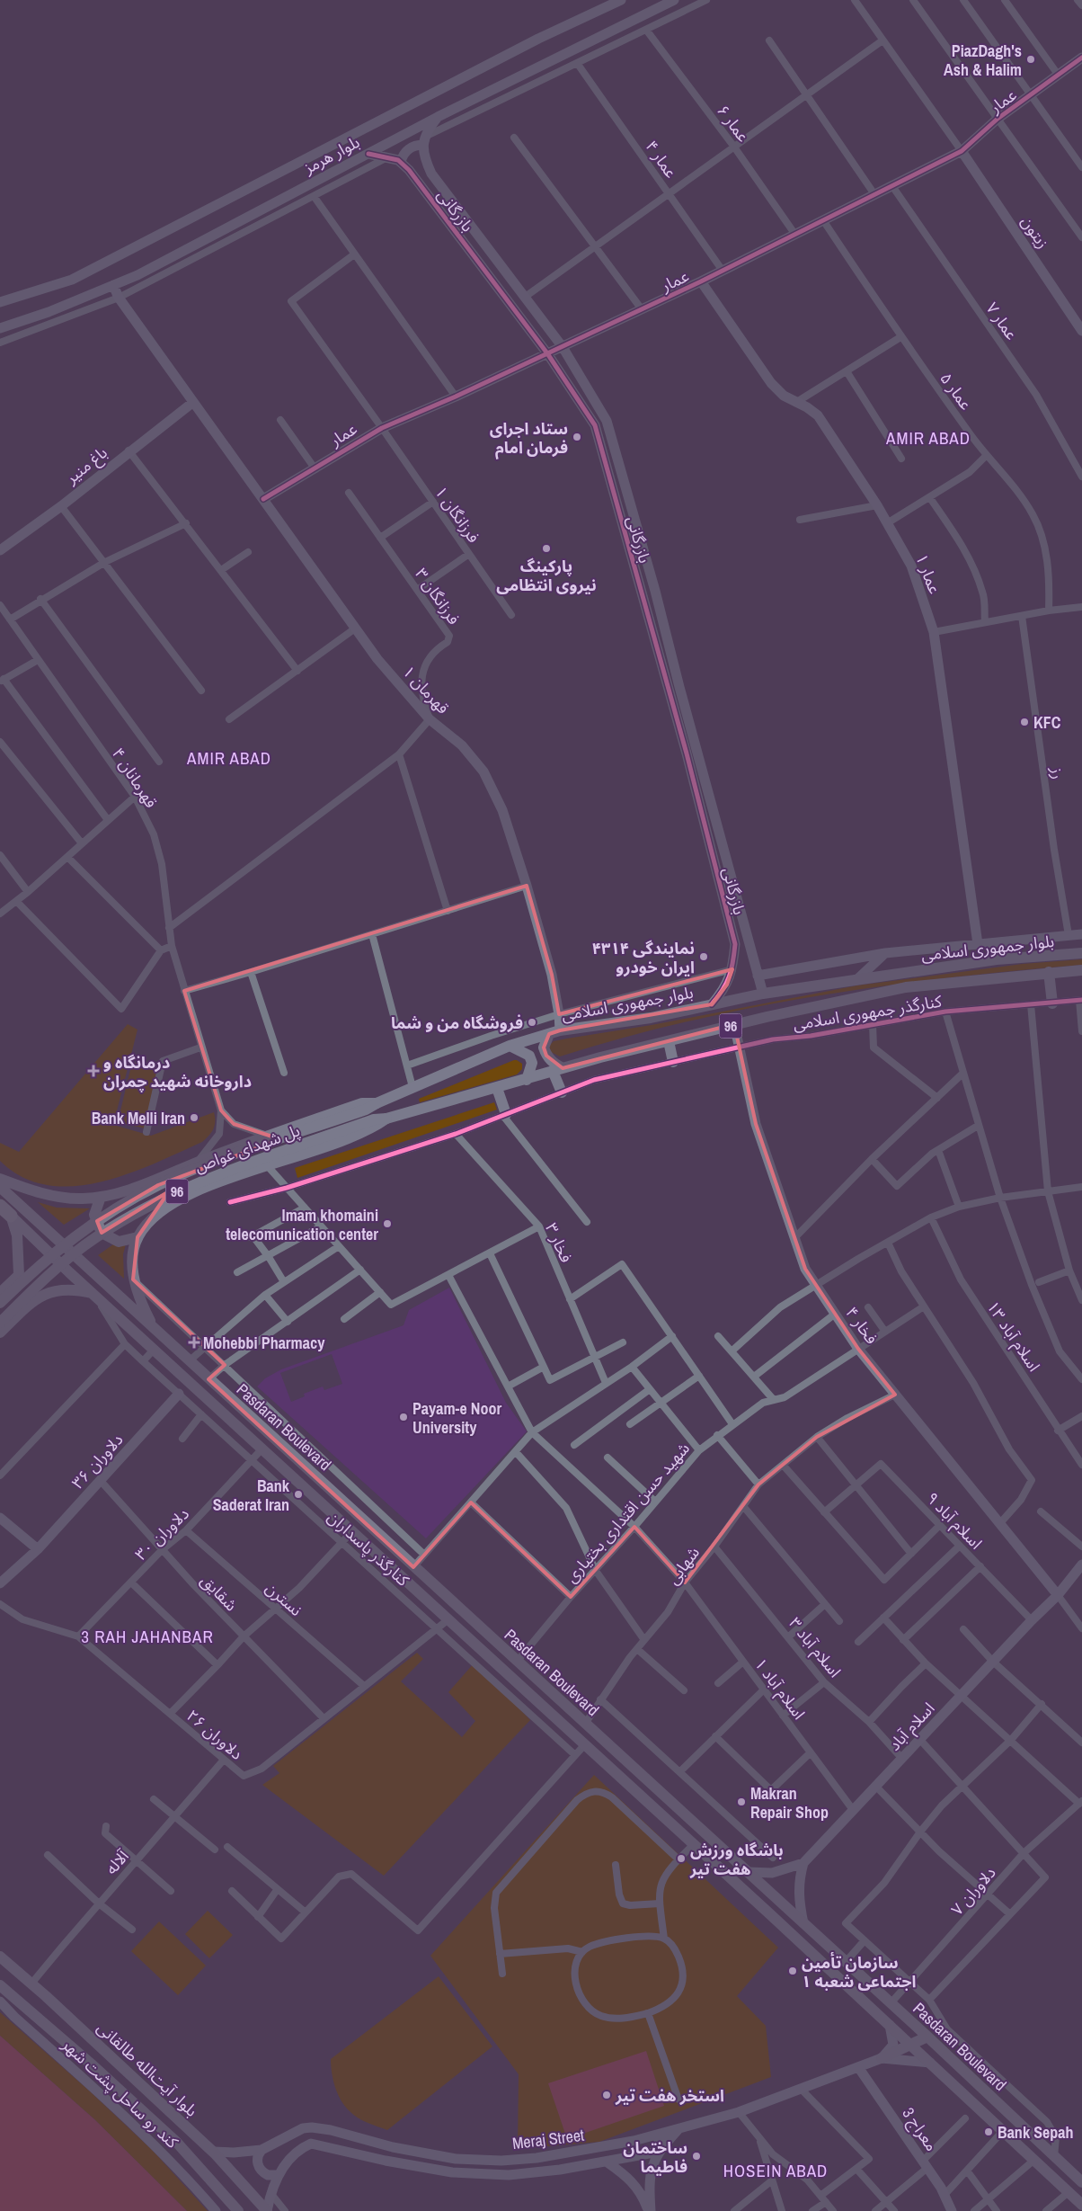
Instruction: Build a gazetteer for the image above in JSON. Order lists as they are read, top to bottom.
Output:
{
  "streets": {
    "main road": [
      "بلوار جمهوری اسلامی",
      "96",
      "پل شهدای غواص",
      "Pasdaran Boulevard",
      "بلوار آیت‌الله طالقانی"
    ],
    "street": [
      "عمار",
      "عمار ۶",
      "بلوار هرمز",
      "عمار ۴",
      "بازرگانی",
      "زیتون",
      "عمار ۷",
      "عمار ۵",
      "باغ منیر",
      "فرزانگان ۱",
      "عمار ۱",
      "فرزانگان ۳",
      "قهرمان ۱",
      "رز",
      "قهرمانان ۴",
      "کنارگذر جمهوری اسلامی",
      "فخار ۳",
      "فخار ۴",
      "اسلام آباد ۱۳",
      "دلاوران ۳۶",
      "شهید حسن اقتداری بختیاری",
      "اسلام آباد ۹",
      "دلاوران ۳۰",
      "کنارگذر پاسداران",
      "شهابی",
      "شقایق",
      "نسترن",
      "اسلام آباد ۳",
      "اسلام آباد ۱",
      "اسلام آباد",
      "دلاوران ۲۶",
      "آلاله",
      "دلاوران ۷",
      "کند رو ساحل پشت شهر",
      "معراج 3",
      "Meraj Street"
    ]
  },
  "crossings": [
    ["عمار", "عمار ۶"],
    ["عمار", "عمار ۴"],
    ["عمار", "بازرگانی"],
    ["عمار", "زیتون"],
    ["عمار", "عمار ۷"],
    ["عمار", "عمار ۵"],
    ["عمار", "فرزانگان ۱"],
    ["عمار", "عمار ۱"],
    ["عمار", "قهرمان ۱"],
    ["بلوار هرمز", "بازرگانی"],
    ["بلوار هرمز", "قهرمان ۱"],
    ["بازرگانی", "بلوار جمهوری اسلامی"],
    ["باغ منیر", "قهرمان ۱"],
    ["فرزانگان ۳", "قهرمان ۱"],
    ["قهرمان ۱", "بلوار جمهوری اسلامی"],
    ["بلوار جمهوری اسلامی", "96"],
    ["بلوار جمهوری اسلامی", "پل شهدای غواص"],
    ["بلوار جمهوری اسلامی", "فخار ۴"],
    ["کنارگذر جمهوری اسلامی", "فخار ۳"],
    ["کنارگذر جمهوری اسلامی", "فخار ۴"],
    ["96", "پل شهدای غواص"],
    ["فخار ۴", "شهید حسن اقتداری بختیاری"],
    ["فخار ۴", "شهابی"],
    ["فخار ۴", "اسلام آباد"],
    ["Pasdaran Boulevard", "شهید حسن اقتداری بختیاری"],
    ["Pasdaran Boulevard", "دلاوران ۳۰"],
    ["Pasdaran Boulevard", "کنارگذر پاسداران"],
    ["Pasdaran Boulevard", "شهابی"],
    ["Pasdaran Boulevard", "دلاوران ۲۶"],
    ["Pasdaran Boulevard", "دلاوران ۷"],
    ["دلاوران ۳۶", "کنارگذر پاسداران"],
    ["دلاوران ۳۶", "شقایق"],
    ["شهید حسن اقتداری بختیاری", "اسلام آباد ۱"],
    ["اسلام آباد ۹", "اسلام آباد"],
    ["دلاوران ۳۰", "کنارگذر پاسداران"],
    ["دلاوران ۳۰", "شقایق"],
    ["دلاوران ۳۰", "نسترن"],
    ["دلاوران ۳۰", "دلاوران ۲۶"],
    ["کنارگذر پاسداران", "دلاوران ۲۶"],
    ["شهابی", "اسلام آباد ۳"],
    ["شهابی", "اسلام آباد ۱"],
    ["شقایق", "دلاوران ۲۶"],
    ["نسترن", "دلاوران ۲۶"],
    ["اسلام آباد ۳", "اسلام آباد"],
    ["اسلام آباد ۱", "اسلام آباد"],
    ["دلاوران ۲۶", "آلاله"],
    ["آلاله", "بلوار آیت‌الله طالقانی"],
    ["بلوار آیت‌الله طالقانی", "Meraj Street"],
    ["معراج 3", "Meraj Street"]
  ],
  "districts": [
    "AMIR ABAD",
    "AMIR ABAD",
    "3 RAH JAHANBAR",
    "HOSEIN ABAD"
  ],
  "places": {
    "other": [
      "PiazDagh's Ash & Halim",
      "ستاد اجرای فرمان امام",
      "پارکینگ نیروی انتظامی",
      "KFC",
      "نمایندگی ۴۳۱۴ ایران خودرو",
      "فروشگاه من و شما",
      "Bank Melli Iran",
      "lmam khomaini telecomunication center",
      "Payam-e Noor University",
      "Bank Saderat Iran",
      "Makran Repair Shop",
      "باشگاه ورزش هفت تیر",
      "سازمان تأمین اجتماعی شعبه ۱",
      "استخر هفت تیر",
      "Bank Sepah",
      "ساختمان فاطیما"
    ],
    "health": ["درمانگاه و داروخانه شهید چمران", "Mohebbi Pharmacy"]
  }
}
